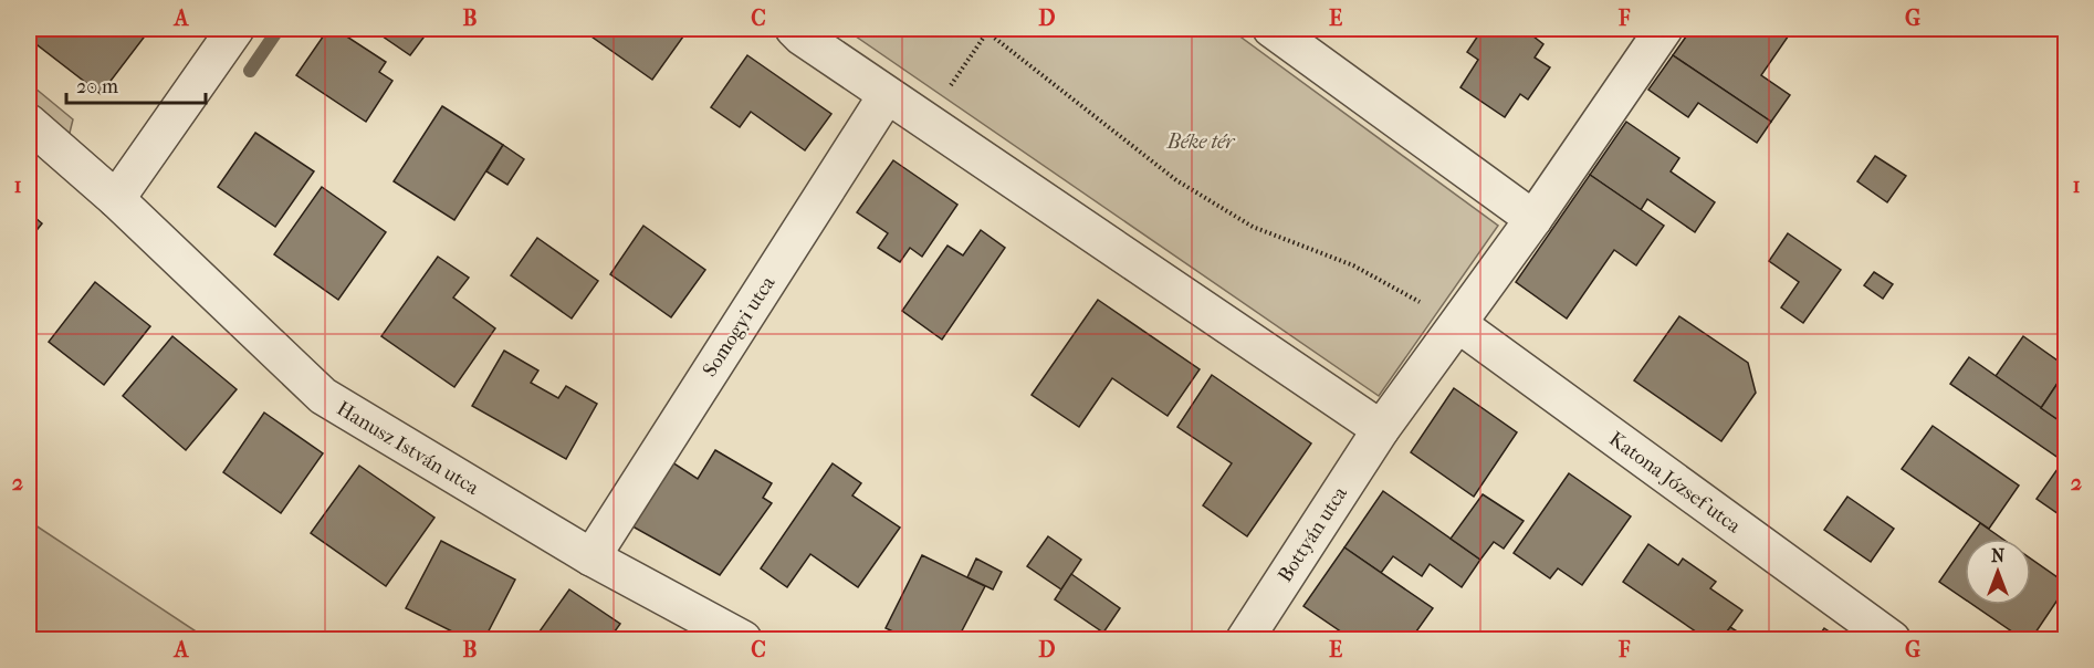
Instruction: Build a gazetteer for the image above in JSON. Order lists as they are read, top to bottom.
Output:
{
  "streets": {
    "street": [
      "Somogyi utca",
      "Hanusz István utca",
      "Katona József utca",
      "Bottyán utca"
    ]
  },
  "crossings": [
    ["Somogyi utca", "Hanusz István utca"]
  ],
  "parks": ["Béke tér"],
  "scale_bar": "20 m",
  "north": "top",
  "grid": {
    "columns": [
      "A",
      "B",
      "C",
      "D",
      "E",
      "F",
      "G"
    ],
    "rows": ["1", "2"]
  }
}
